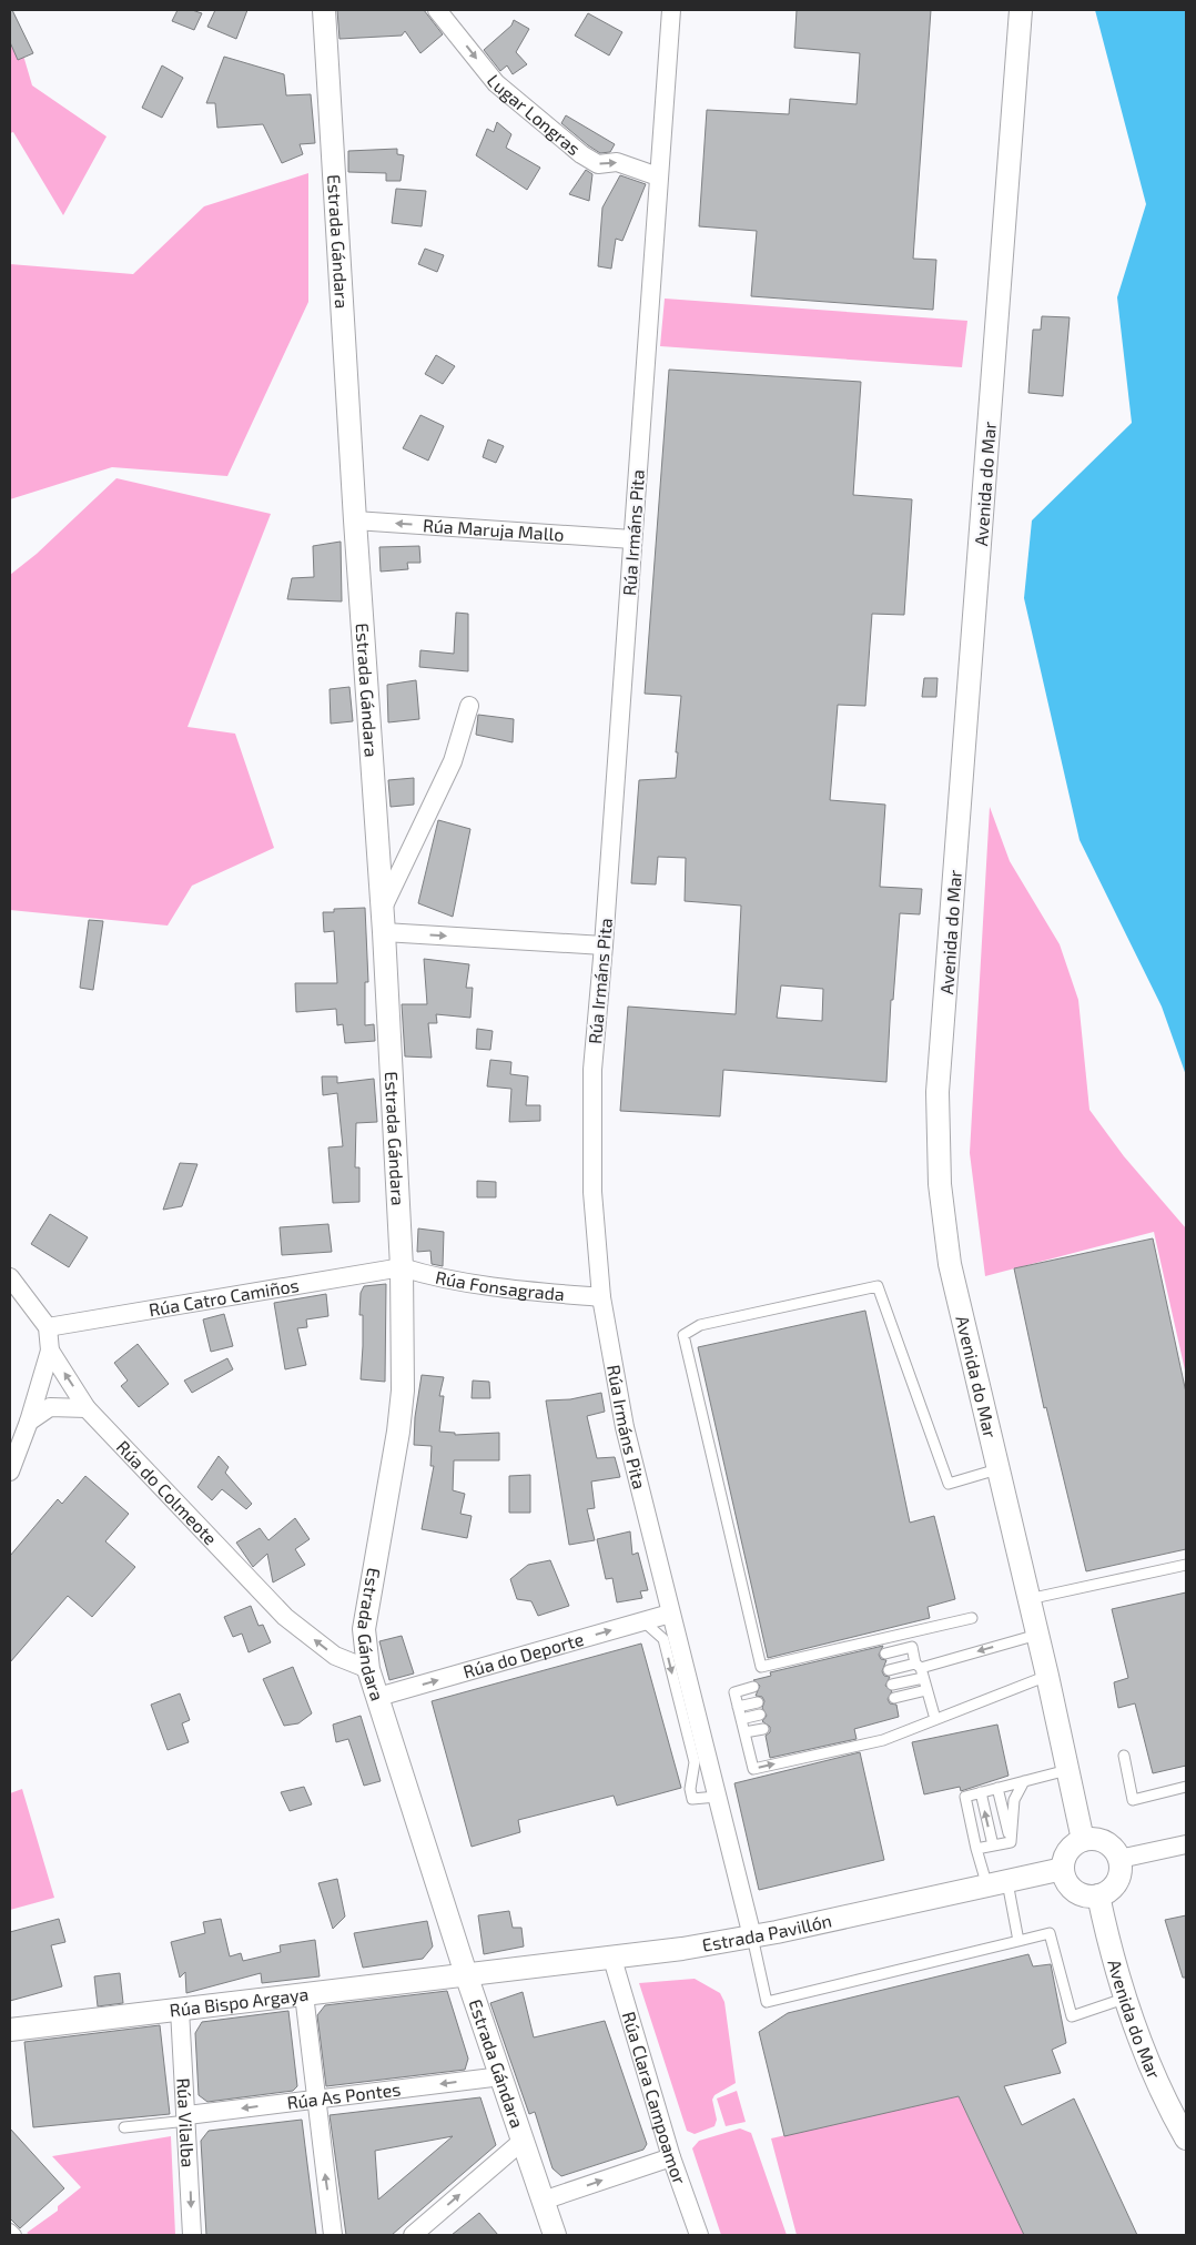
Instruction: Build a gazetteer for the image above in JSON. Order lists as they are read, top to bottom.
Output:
{
  "streets": {
    "street": [
      "Lugar Longras",
      "Estrada Gándara",
      "Avenida do Mar",
      "Rúa Maruja Mallo",
      "Rúa Irmáns Pita",
      "Rúa Fonsagrada",
      "Rúa Catro Camiños",
      "Rúa do Colmeote",
      "Rúa do Deporte",
      "Estrada Pavillón",
      "Rúa Bispo Argaya",
      "Rúa As Pontes",
      "Rúa Clara Campoamor",
      "Rúa Vilalba"
    ]
  },
  "crossings": [
    ["Lugar Longras", "Rúa Irmáns Pita"],
    ["Estrada Gándara", "Rúa Maruja Mallo"],
    ["Estrada Gándara", "Rúa Fonsagrada"],
    ["Estrada Gándara", "Rúa Catro Camiños"],
    ["Estrada Gándara", "Rúa do Colmeote"],
    ["Estrada Gándara", "Rúa do Deporte"],
    ["Estrada Gándara", "Estrada Pavillón"],
    ["Estrada Gándara", "Rúa Bispo Argaya"],
    ["Estrada Gándara", "Rúa As Pontes"],
    ["Avenida do Mar", "Estrada Pavillón"],
    ["Rúa Maruja Mallo", "Rúa Irmáns Pita"],
    ["Rúa Irmáns Pita", "Rúa Fonsagrada"],
    ["Rúa Irmáns Pita", "Rúa do Deporte"],
    ["Rúa Irmáns Pita", "Estrada Pavillón"],
    ["Rúa Fonsagrada", "Rúa Catro Camiños"],
    ["Rúa Catro Camiños", "Rúa do Colmeote"],
    ["Estrada Pavillón", "Rúa Bispo Argaya"],
    ["Estrada Pavillón", "Rúa Clara Campoamor"],
    ["Rúa Bispo Argaya", "Rúa Vilalba"],
    ["Rúa As Pontes", "Rúa Vilalba"]
  ],
  "one_way": [
    "Lugar Longras",
    "Rúa Maruja Mallo",
    "Rúa do Colmeote",
    "Rúa do Deporte",
    "Rúa As Pontes"
  ]
}
